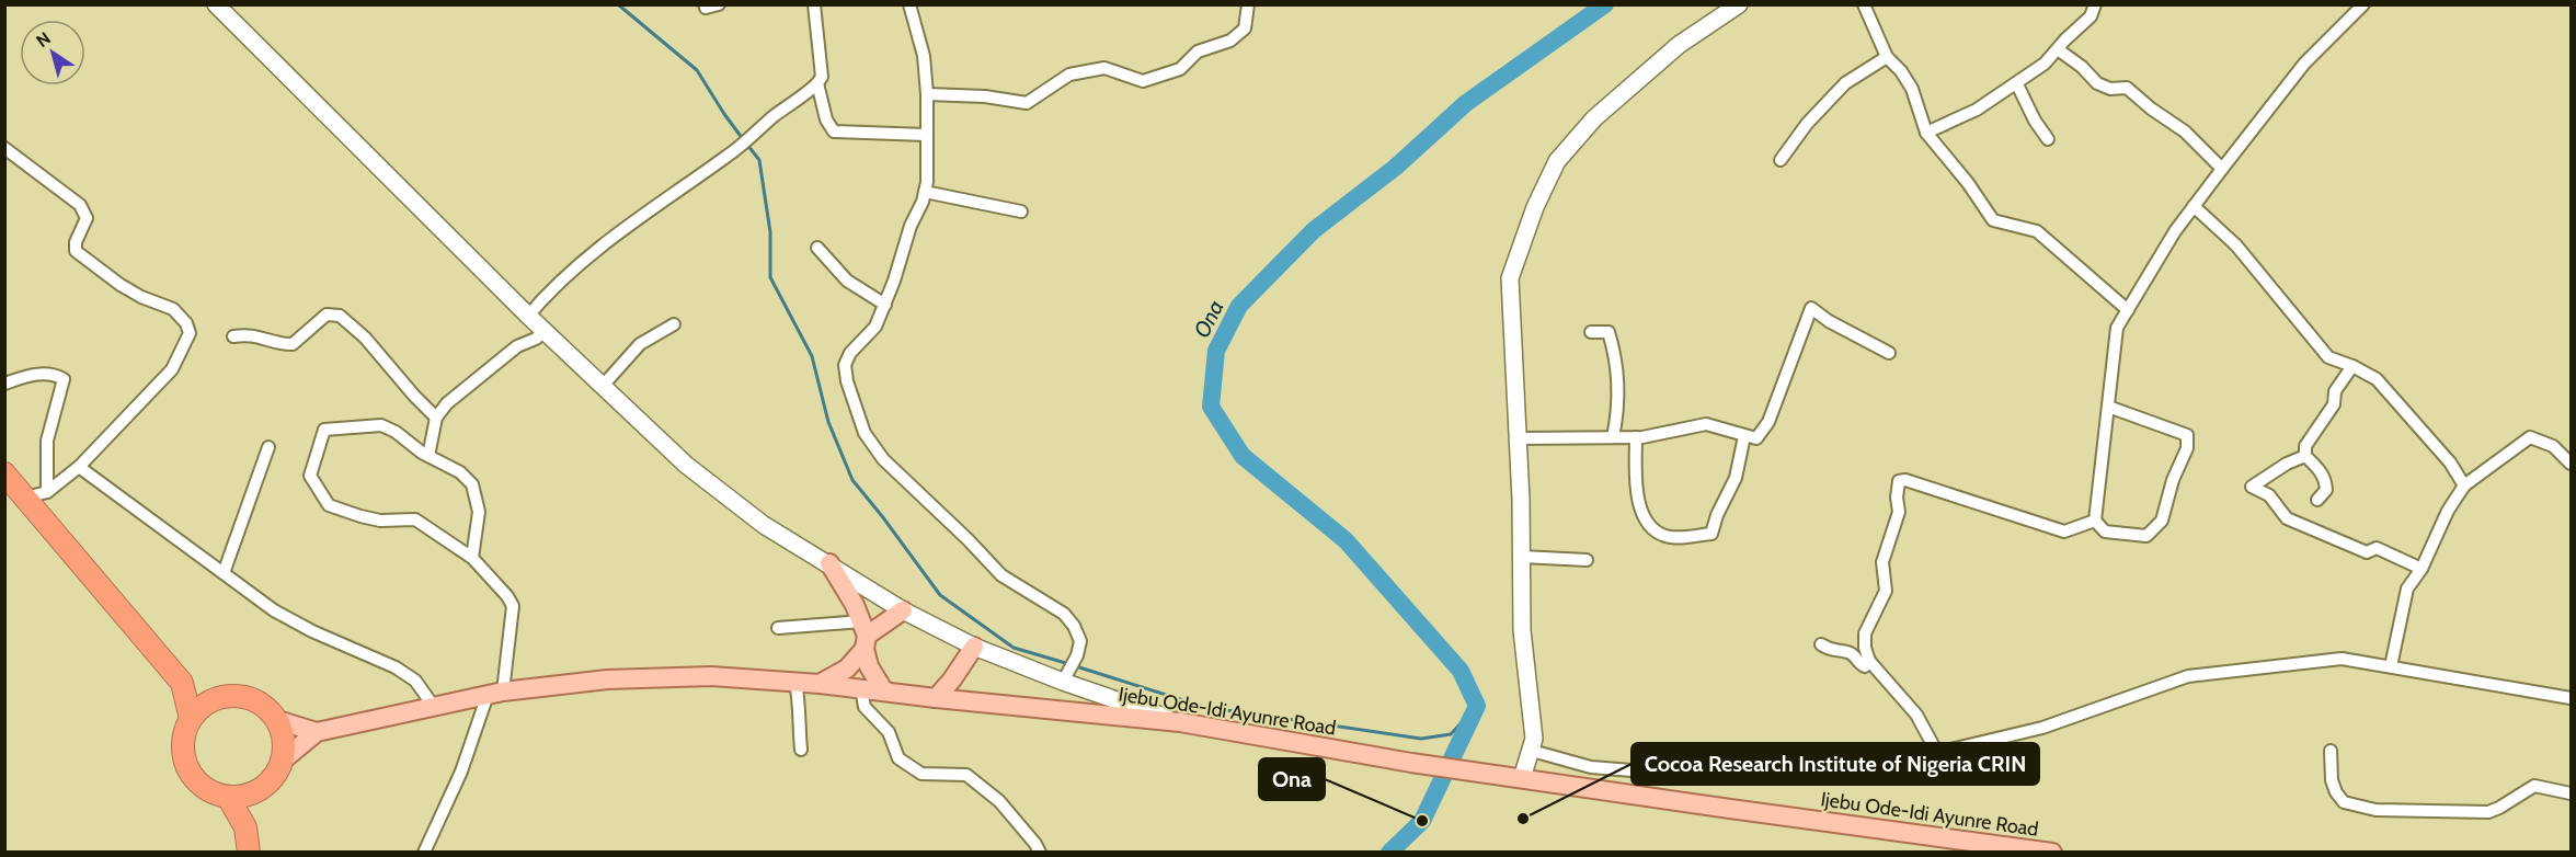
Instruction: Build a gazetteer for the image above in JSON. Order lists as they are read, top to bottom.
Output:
{
  "streets": {
    "main road": ["Ijebu Ode-Idi Ayunre Road"]
  },
  "water": ["Ona"],
  "places": ["Cocoa Research Institute of Nigeria CRIN", "Ona"],
  "north": "top left"
}
